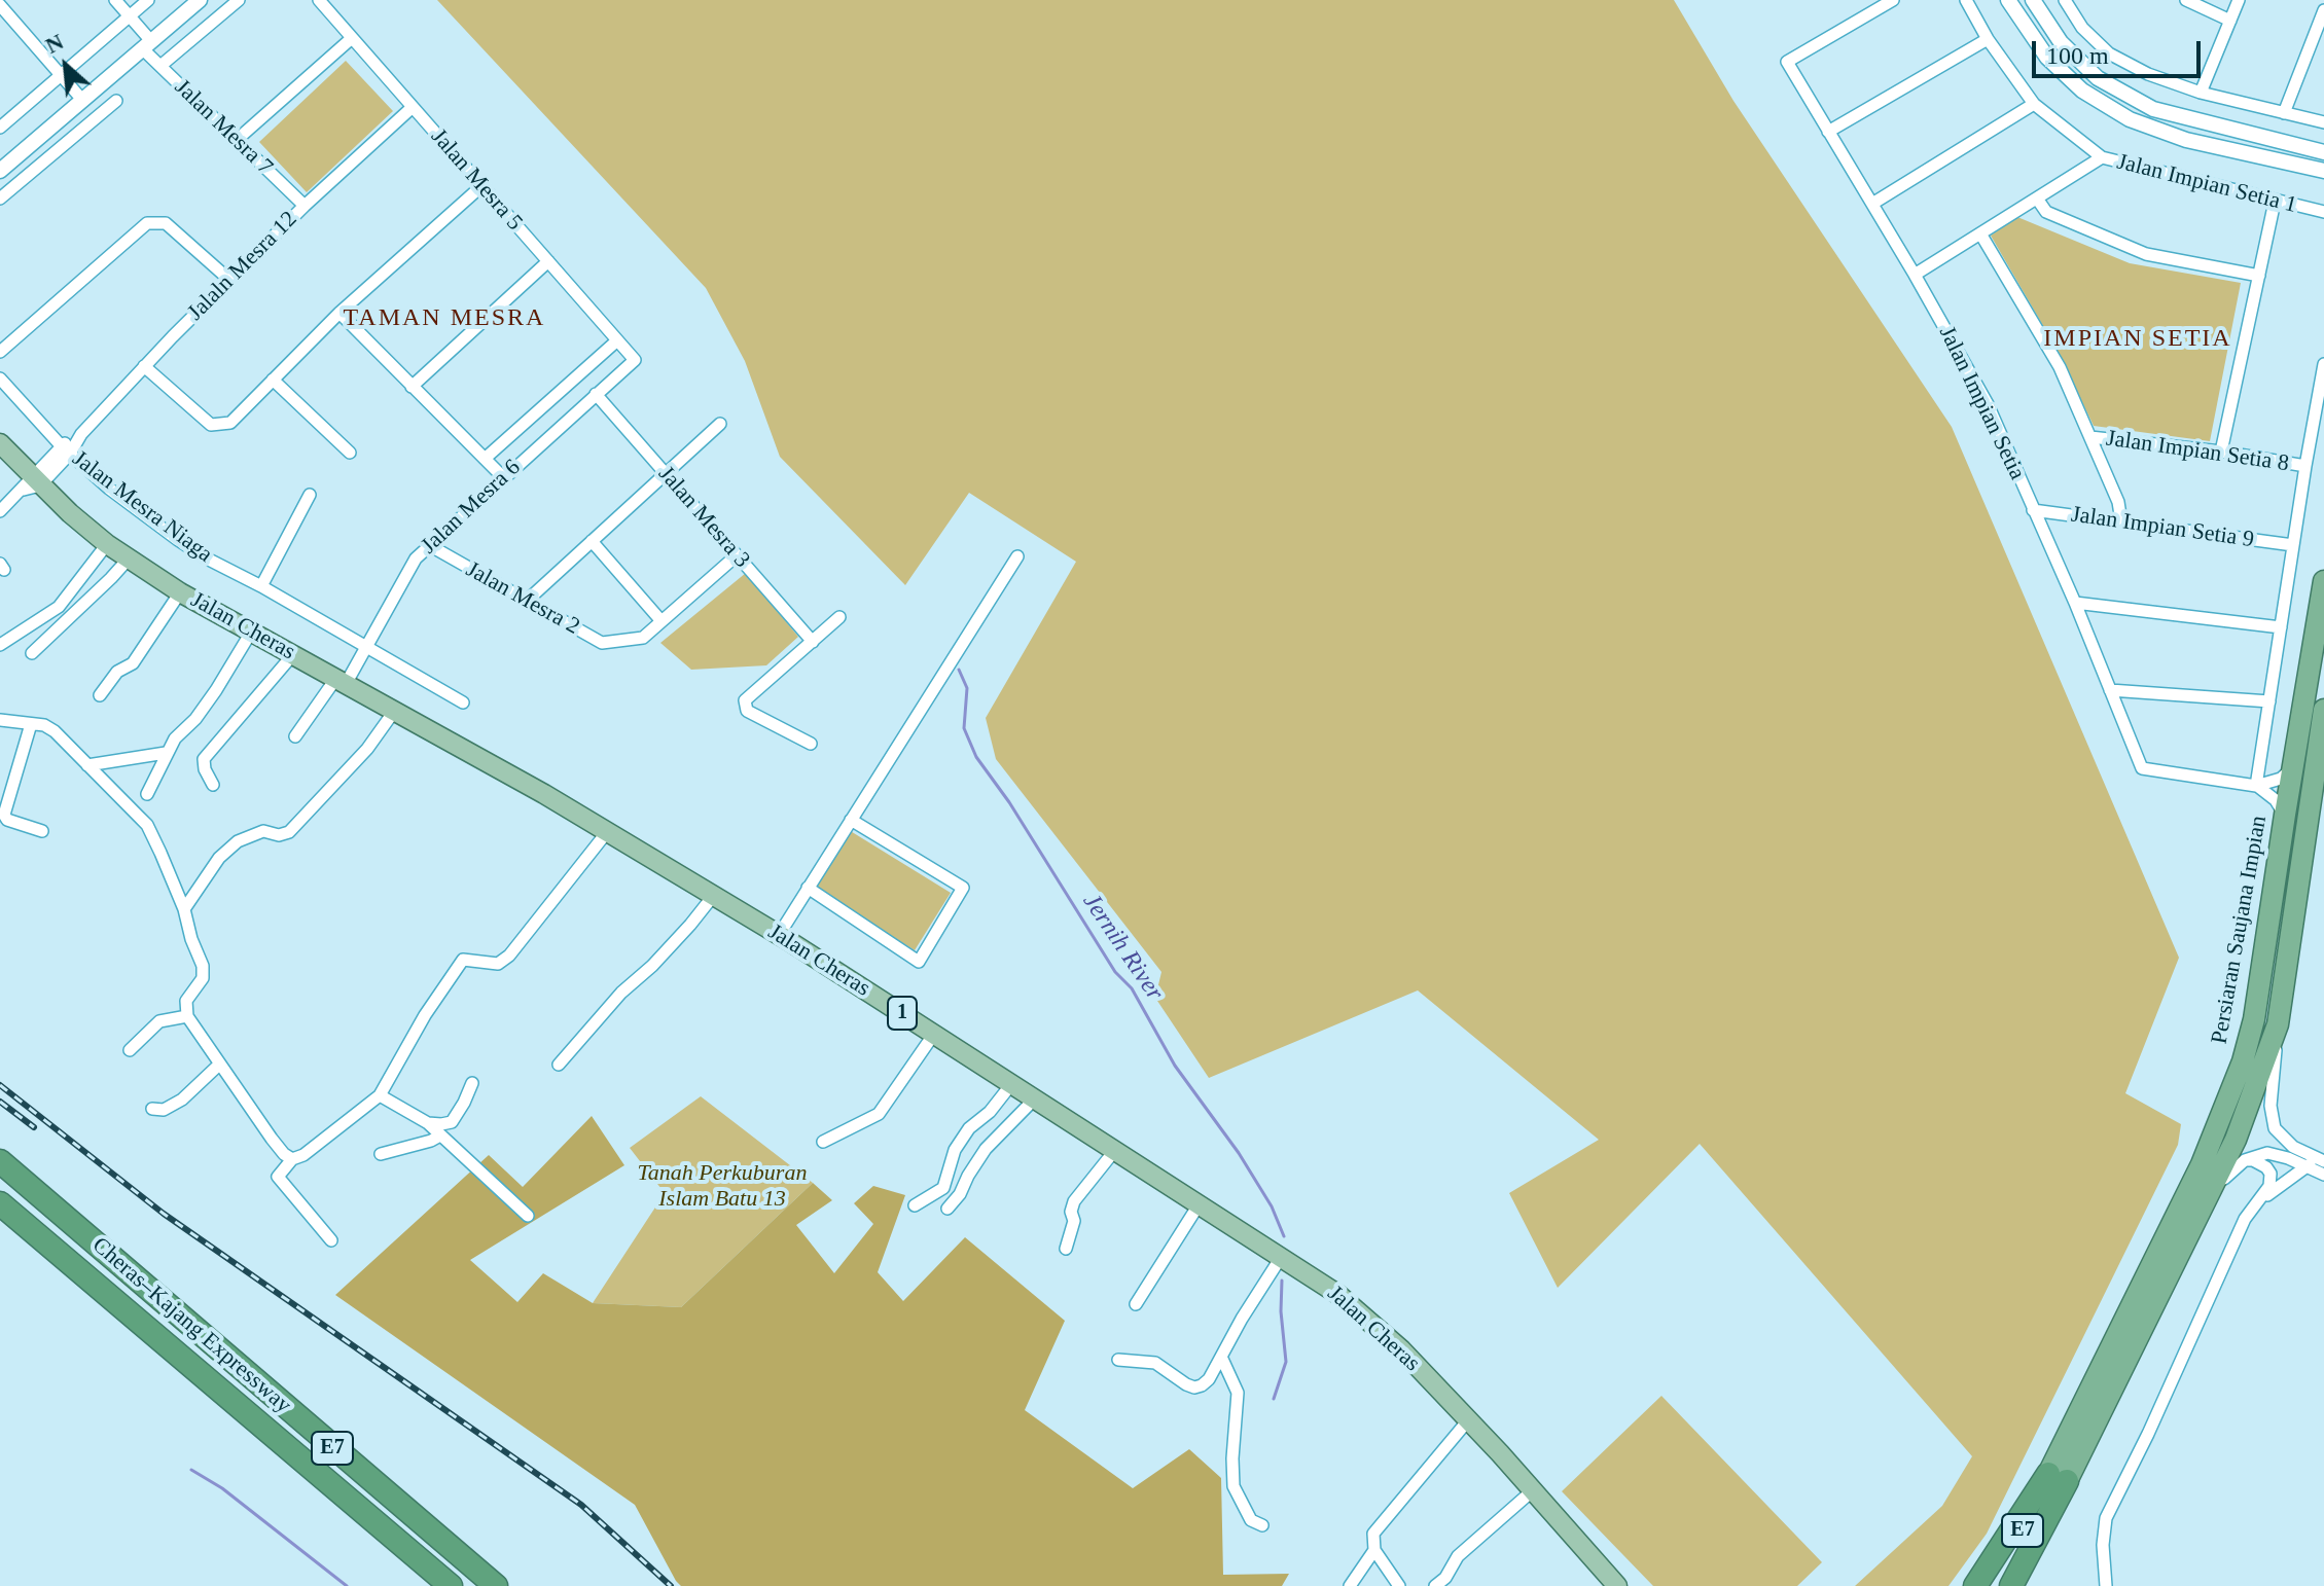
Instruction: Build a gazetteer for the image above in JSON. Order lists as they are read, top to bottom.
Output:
{
  "streets": {
    "highway": ["Persiaran Saujana Impian", "Cheras–Kajang Expressway", "E7"],
    "main road": ["Jalan Cheras", "1"],
    "street": [
      "Jalan Mesra 7",
      "Jalan Mesra 5",
      "Jalan Impian Setia 1",
      "Jalaln Mesra 12",
      "Jalan Impian Setia",
      "Jalan Impian Setia 8",
      "Jalan Mesra Niaga",
      "Jalan Mesra 6",
      "Jalan Mesra 3",
      "Jalan Impian Setia 9",
      "Jalan Mesra 2"
    ]
  },
  "crossings": [
    ["Jalan Mesra 7", "Jalaln Mesra 12"],
    ["Jalan Mesra 5", "Jalaln Mesra 12"],
    ["Jalan Mesra 5", "Jalan Mesra 6"],
    ["Jalaln Mesra 12", "Jalan Mesra Niaga"],
    ["Jalaln Mesra 12", "Jalan Cheras"],
    ["Jalan Impian Setia", "Jalan Impian Setia 9"],
    ["Jalan Mesra Niaga", "Jalan Mesra 6"],
    ["Jalan Mesra 6", "Jalan Mesra 3"],
    ["Jalan Mesra 6", "Jalan Mesra 2"],
    ["Jalan Mesra 6", "Jalan Cheras"],
    ["Jalan Mesra 3", "Jalan Mesra 2"],
    ["Persiaran Saujana Impian", "E7"]
  ],
  "districts": ["TAMAN MESRA", "IMPIAN SETIA"],
  "water": ["Jernih River"],
  "parks": ["Tanah Perkuburan Islam Batu 13"],
  "scale_bar": "100 m",
  "north": "top left"
}
